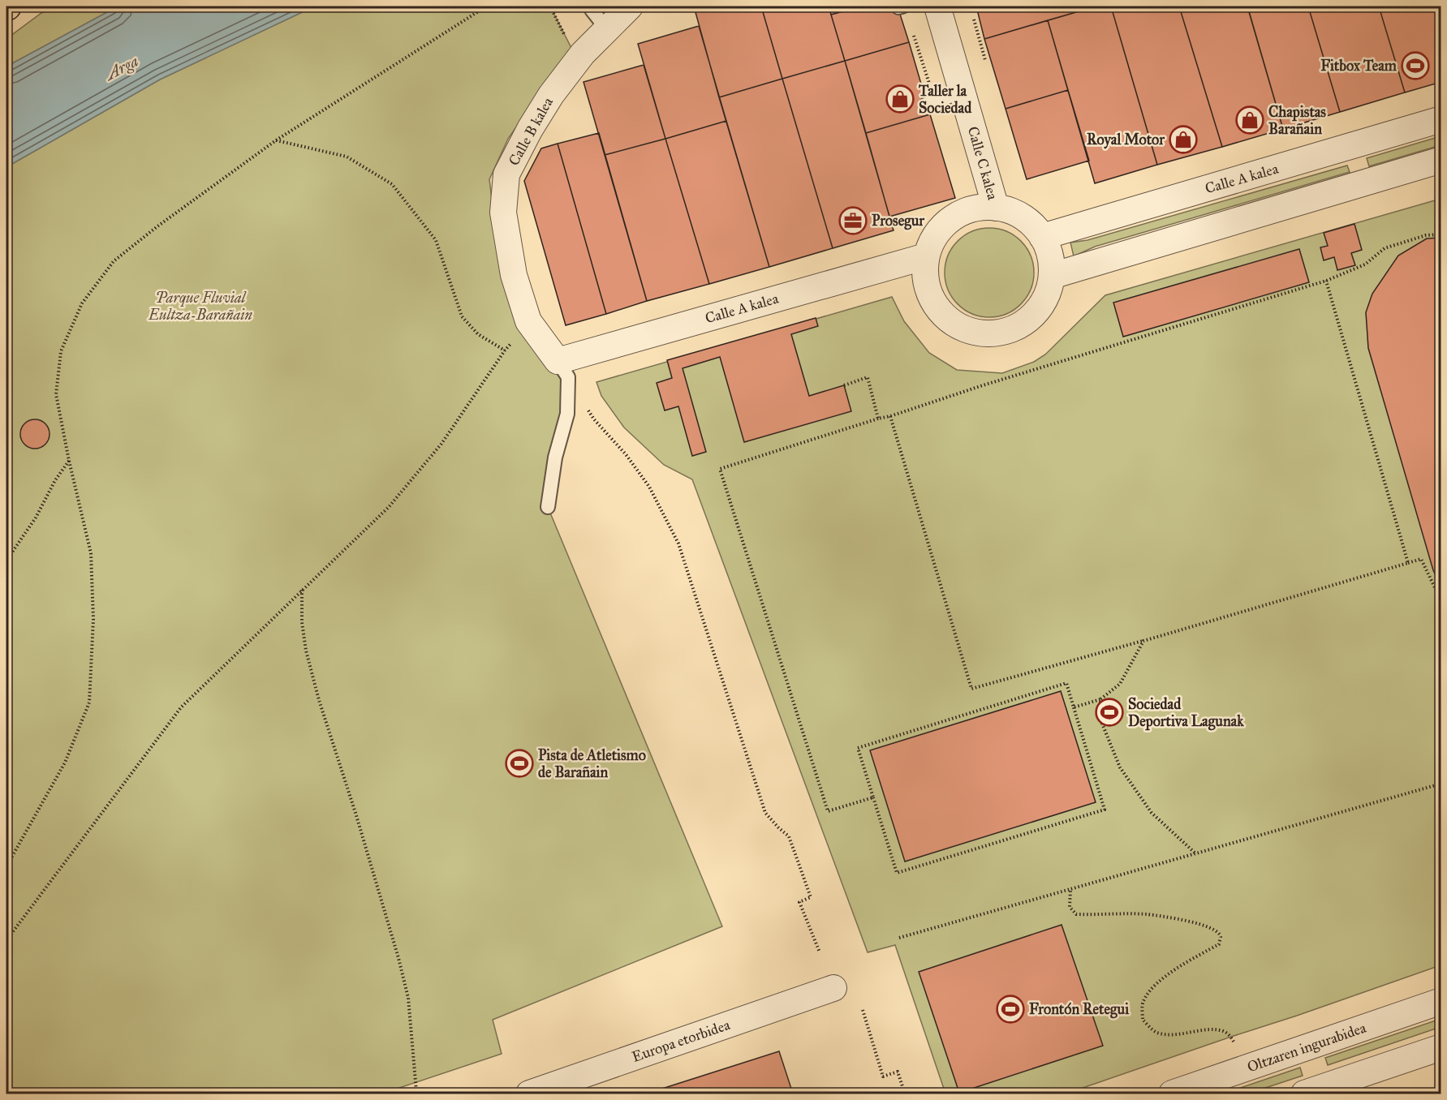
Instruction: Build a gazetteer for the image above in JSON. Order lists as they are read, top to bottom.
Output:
{
  "streets": {
    "street": [
      "Calle B kalea",
      "Calle C kalea",
      "Calle A kalea",
      "Europa etorbidea",
      "Oltzaren ingurabidea"
    ]
  },
  "crossings": [
    ["Calle B kalea", "Calle A kalea"],
    ["Calle C kalea", "Calle A kalea"]
  ],
  "water": ["Arga"],
  "parks": ["Parque Fluvial Eultza-Barañain"],
  "places": {
    "sports": [
      "Fitbox Team",
      "Sociedad Deportiva Lagunak",
      "Pista de Atletismo de Barañain",
      "Frontón Retegui"
    ],
    "shop": ["Taller la Sociedad", "Chapistas Barañain", "Royal Motor"],
    "office": ["Prosegur"]
  }
}
